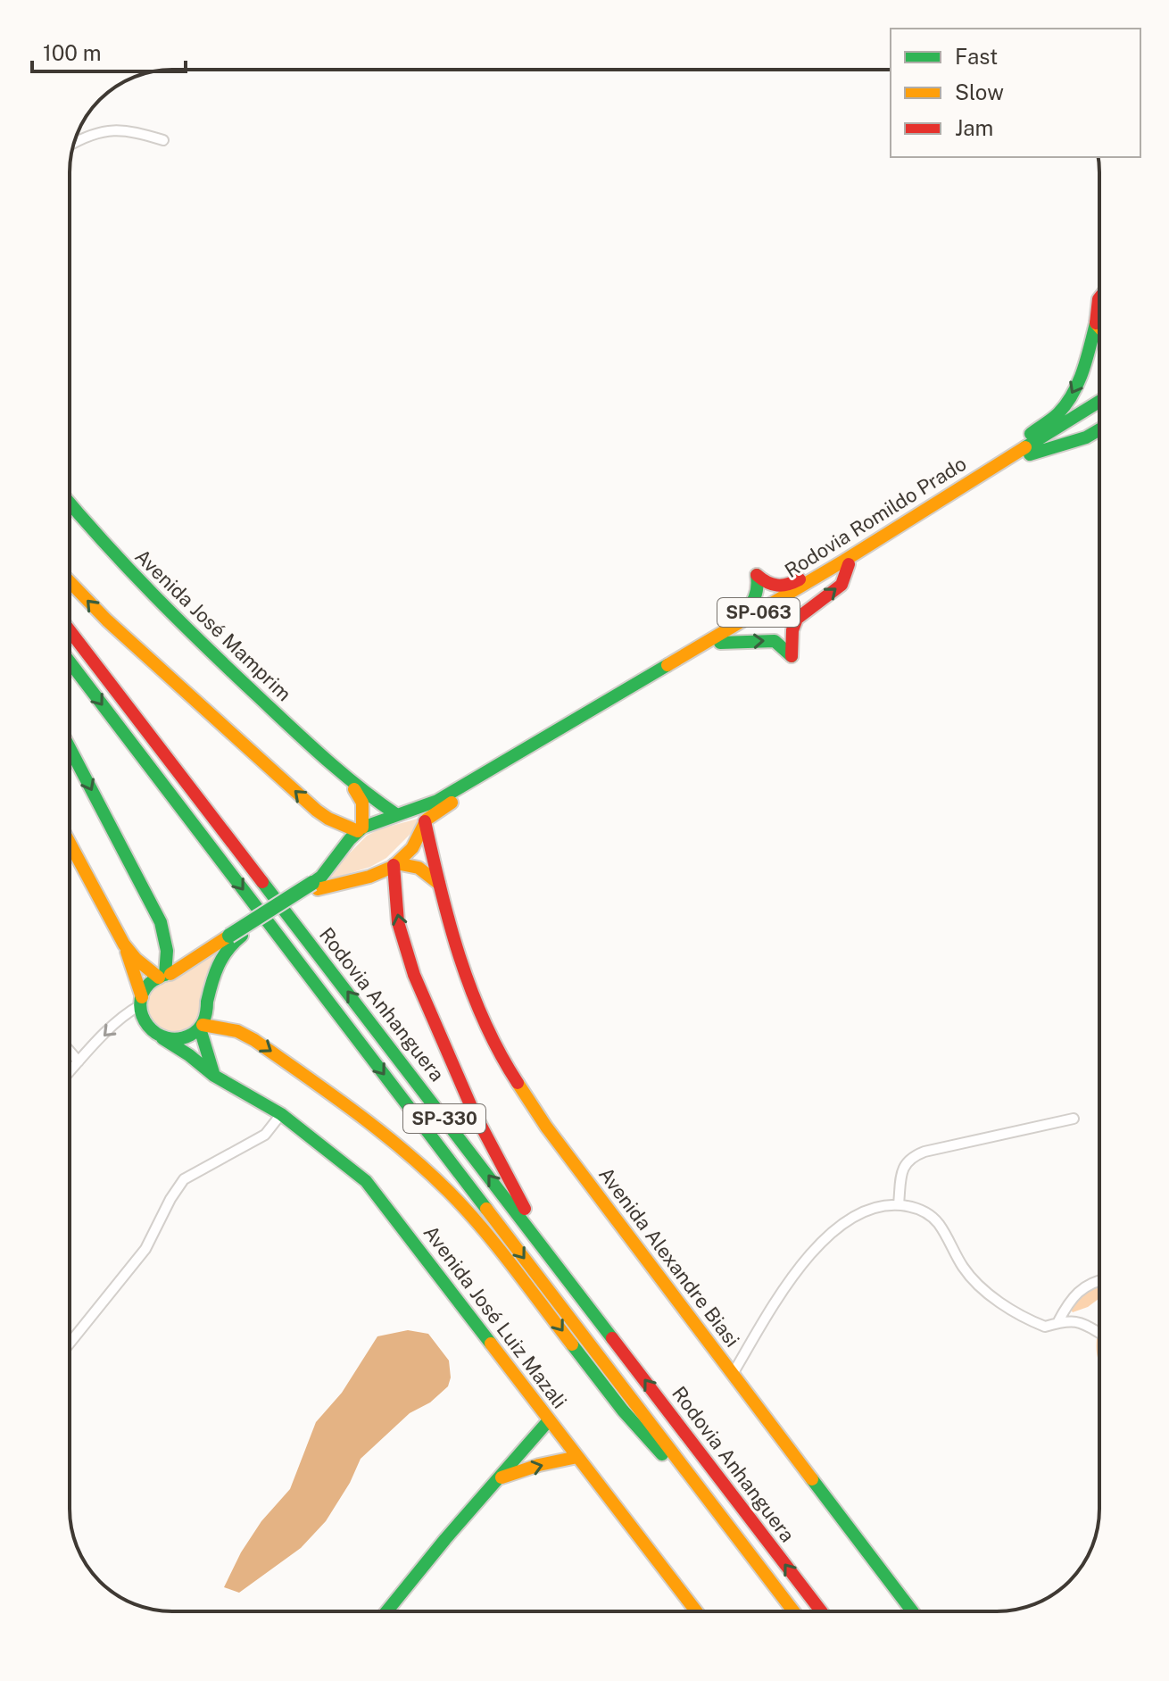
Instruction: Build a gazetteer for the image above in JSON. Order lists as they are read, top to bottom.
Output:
{
  "streets": {
    "main road": [
      "Rodovia Romildo Prado",
      "SP-063",
      "Avenida José Mamprim",
      "Rodovia Anhanguera",
      "SP-330",
      "Avenida Alexandre Biasi",
      "Avenida José Luiz Mazali"
    ]
  },
  "crossings": [
    ["Rodovia Romildo Prado", "SP-063"],
    ["Rodovia Romildo Prado", "Avenida José Mamprim"],
    ["Rodovia Romildo Prado", "Avenida Alexandre Biasi"],
    ["SP-063", "Avenida José Mamprim"],
    ["SP-063", "Avenida Alexandre Biasi"]
  ],
  "legend": ["Fast", "Slow", "Jam"],
  "scale_bar": "100 m"
}
